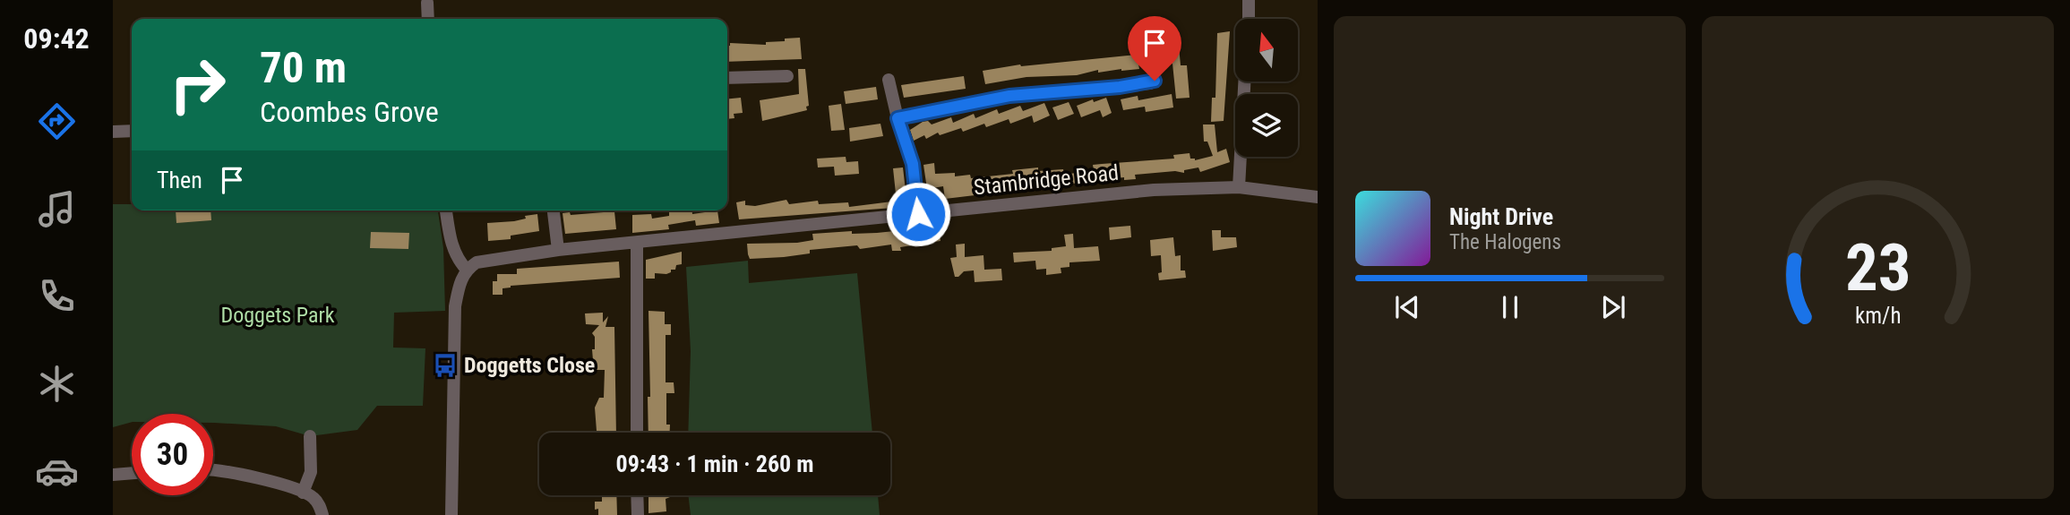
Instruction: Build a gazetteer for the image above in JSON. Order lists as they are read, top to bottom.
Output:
{
  "streets": {
    "street": ["Stambridge Road"]
  },
  "parks": ["Doggets Park"],
  "places": {
    "bus stop": ["Doggetts Close"]
  },
  "north": "top",
  "page": {
    "tabs": "09:42",
    "turn": ["70 m", "Coombes Grove"],
    "then": "Then",
    "song": ["Night Drive", "The Halogens"],
    "limit": "30",
    "trip": "09:43 · 1 min · 260 m",
    "gauge": ["23", "km/h"]
  }
}
